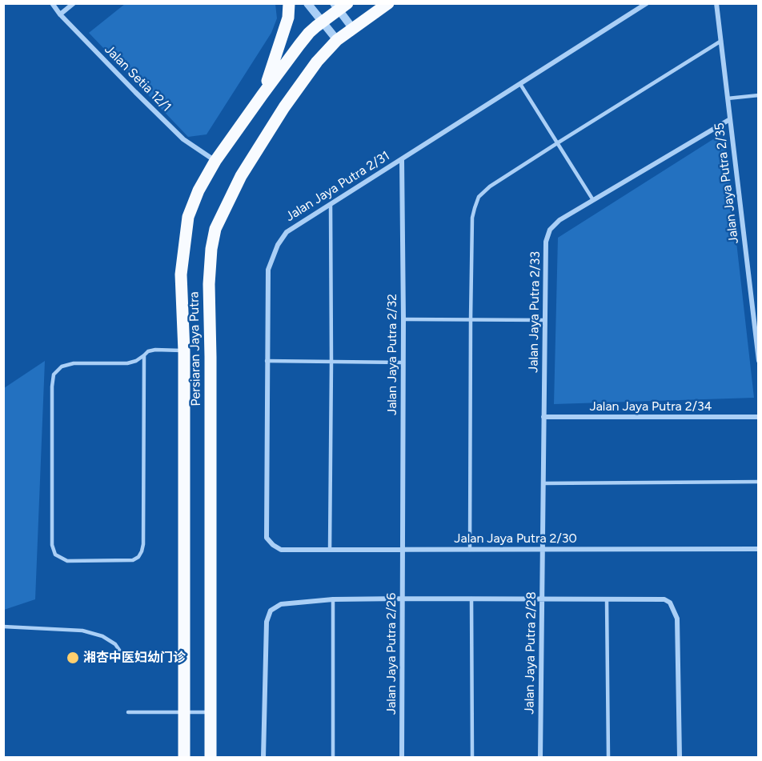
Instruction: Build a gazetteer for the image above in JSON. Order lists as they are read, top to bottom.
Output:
{
  "streets": {
    "main road": ["Persiaran Jaya Putra"],
    "street": [
      "Jalan Setia 12/1",
      "Jalan Jaya Putra 2/35",
      "Jalan Jaya Putra 2/31",
      "Jalan Jaya Putra 2/33",
      "Jalan Jaya Putra 2/32",
      "Jalan Jaya Putra 2/34",
      "Jalan Jaya Putra 2/30",
      "Jalan Jaya Putra 2/28",
      "Jalan Jaya Putra 2/26"
    ]
  },
  "crossings": [
    ["Jalan Setia 12/1", "Persiaran Jaya Putra"],
    ["Jalan Jaya Putra 2/35", "Jalan Jaya Putra 2/33"],
    ["Jalan Jaya Putra 2/31", "Jalan Jaya Putra 2/32"],
    ["Jalan Jaya Putra 2/31", "Jalan Jaya Putra 2/30"],
    ["Jalan Jaya Putra 2/33", "Jalan Jaya Putra 2/34"],
    ["Jalan Jaya Putra 2/33", "Jalan Jaya Putra 2/30"],
    ["Jalan Jaya Putra 2/33", "Jalan Jaya Putra 2/28"],
    ["Jalan Jaya Putra 2/32", "Jalan Jaya Putra 2/30"],
    ["Jalan Jaya Putra 2/32", "Jalan Jaya Putra 2/26"],
    ["Jalan Jaya Putra 2/30", "Jalan Jaya Putra 2/28"],
    ["Jalan Jaya Putra 2/30", "Jalan Jaya Putra 2/26"]
  ],
  "places": ["湘杏中医妇幼门诊"]
}
